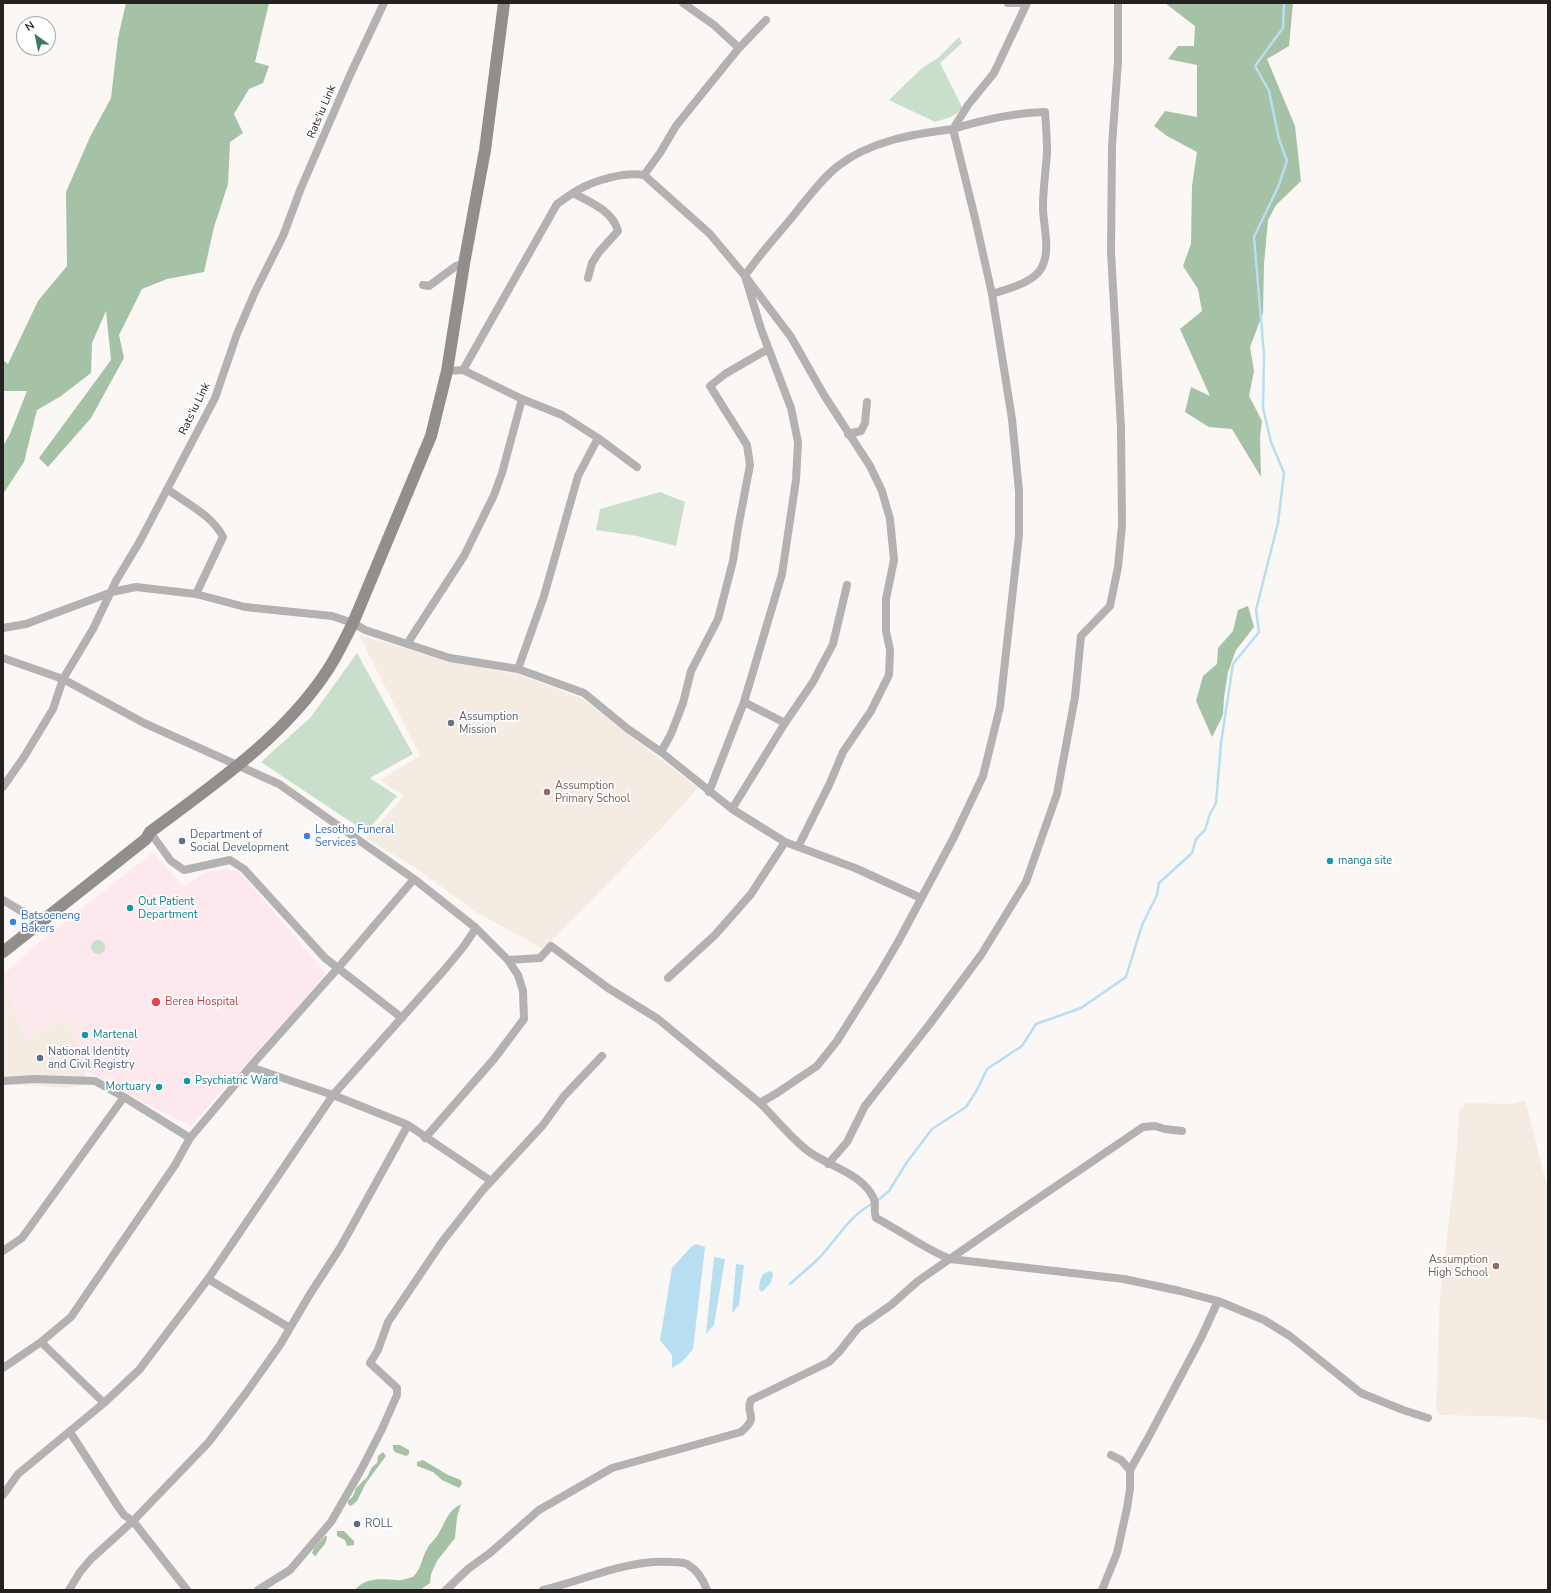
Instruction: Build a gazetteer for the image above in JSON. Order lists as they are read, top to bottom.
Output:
{
  "streets": {
    "street": ["Rats'iu Link"]
  },
  "places": [
    "Assumption Mission",
    "Assumption Primary School",
    "Lesotho Funeral Services",
    "Department of Social Development",
    "manga site",
    "Out Patient Department",
    "Batsoeneng Bakers",
    "Berea Hospital",
    "Martenal",
    "National Identity and Civil Registry",
    "Psychiatric Ward",
    "Mortuary",
    "Assumption High School",
    "ROLL"
  ],
  "north": "top left"
}
